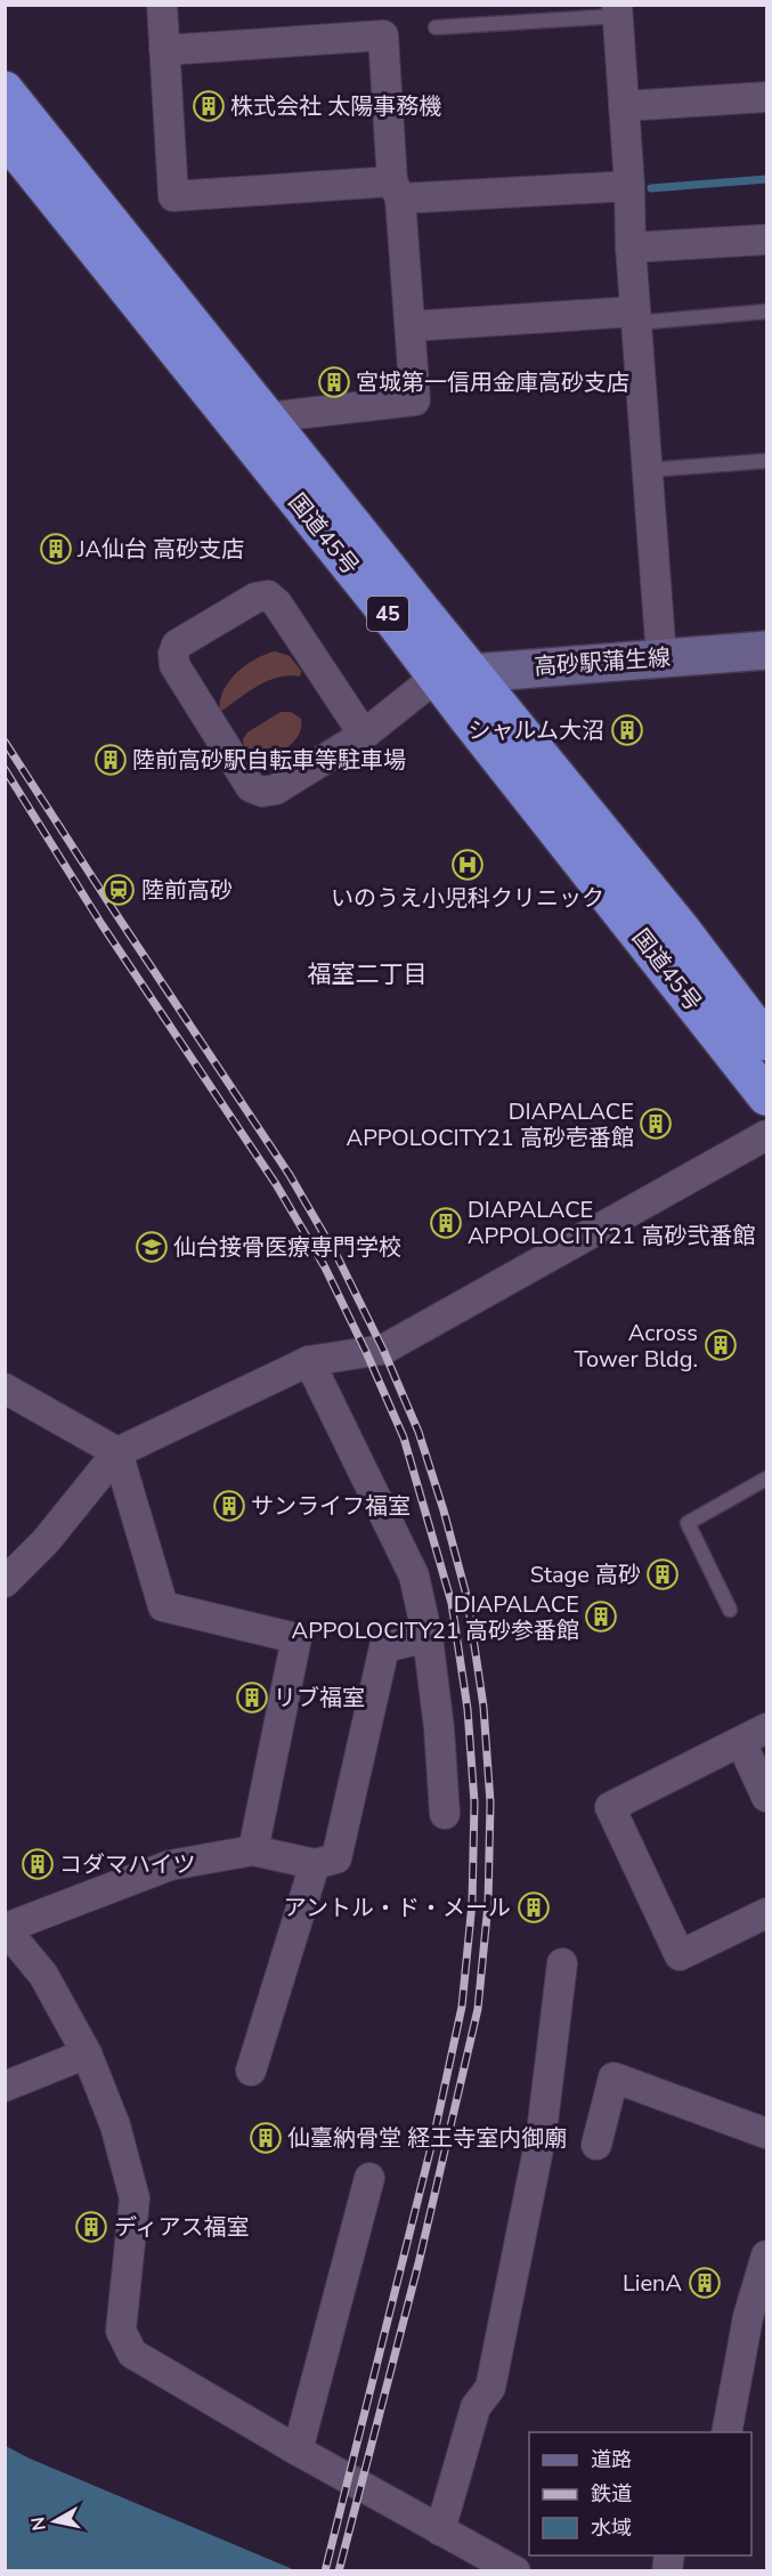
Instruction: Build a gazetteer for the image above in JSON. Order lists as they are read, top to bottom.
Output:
{
  "streets": {
    "highway": ["国道45号", "45"],
    "street": ["高砂駅蒲生線"]
  },
  "crossings": [
    ["国道45号", "高砂駅蒲生線"]
  ],
  "districts": ["福室二丁目"],
  "places": {
    "building": [
      "株式会社 太陽事務機",
      "宮城第一信用金庫高砂支店",
      "JA仙台 高砂支店",
      "シャルム大沼",
      "陸前高砂駅自転車等駐車場",
      "DIAPALACE APPOLOCITY21 高砂壱番館",
      "DIAPALACE APPOLOCITY21 高砂弐番館",
      "Across Tower Bldg.",
      "サンライフ福室",
      "Stage 高砂",
      "DIAPALACE APPOLOCITY21 高砂参番館",
      "リブ福室",
      "コダマハイツ",
      "アントル・ド・メール",
      "仙臺納骨堂 経王寺室内御廟",
      "ディアス福室",
      "LienA"
    ],
    "hospital": ["いのうえ小児科クリニック"],
    "station": ["陸前高砂"],
    "school or university": ["仙台接骨医療専門学校"]
  },
  "legend": ["道路", "鉄道", "水域"],
  "north": "left"
}
